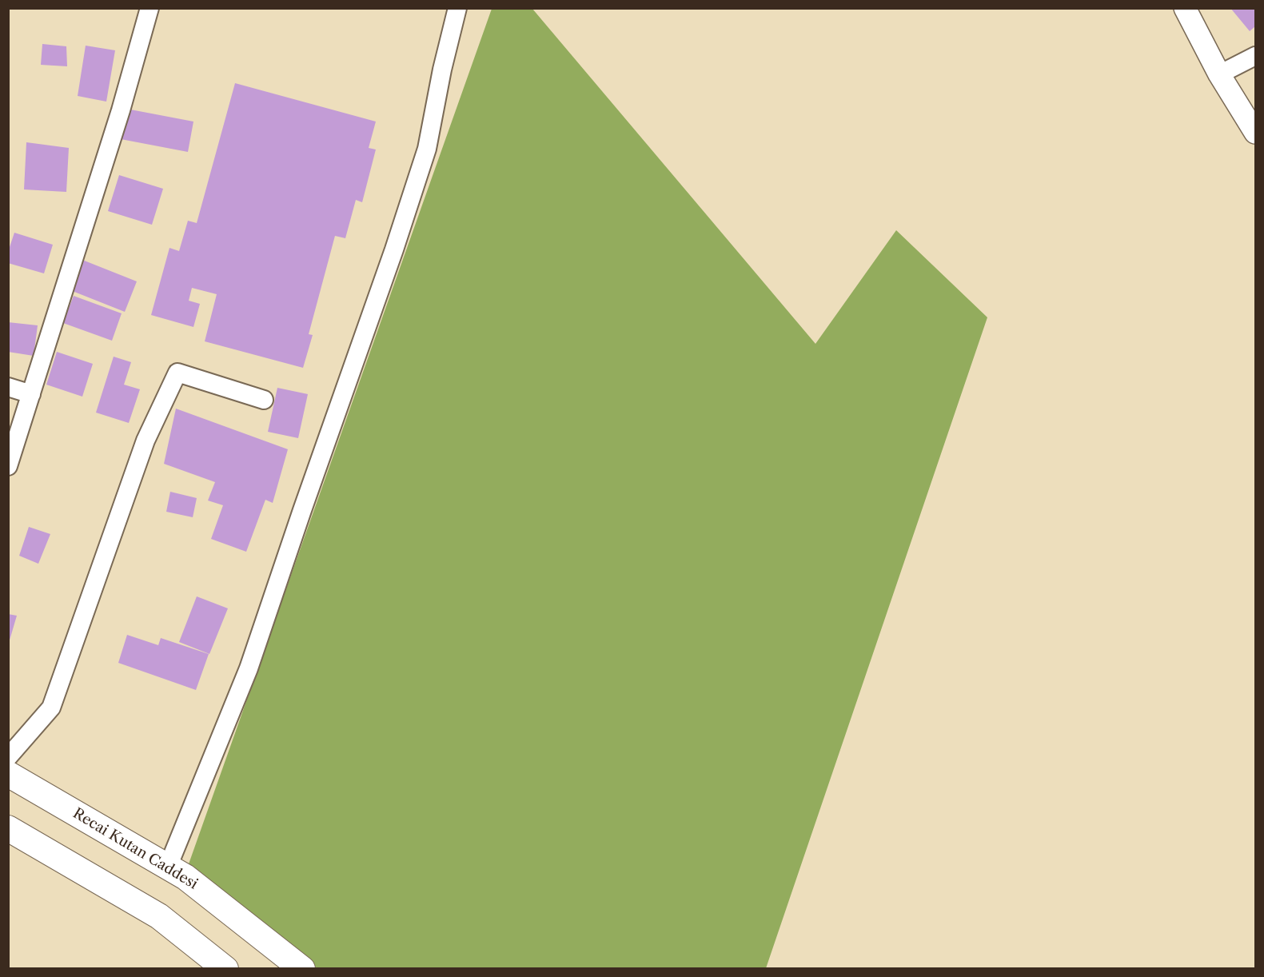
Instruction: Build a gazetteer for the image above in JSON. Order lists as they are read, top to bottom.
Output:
{
  "streets": {
    "main road": ["Recai Kutan Caddesi"]
  }
}
